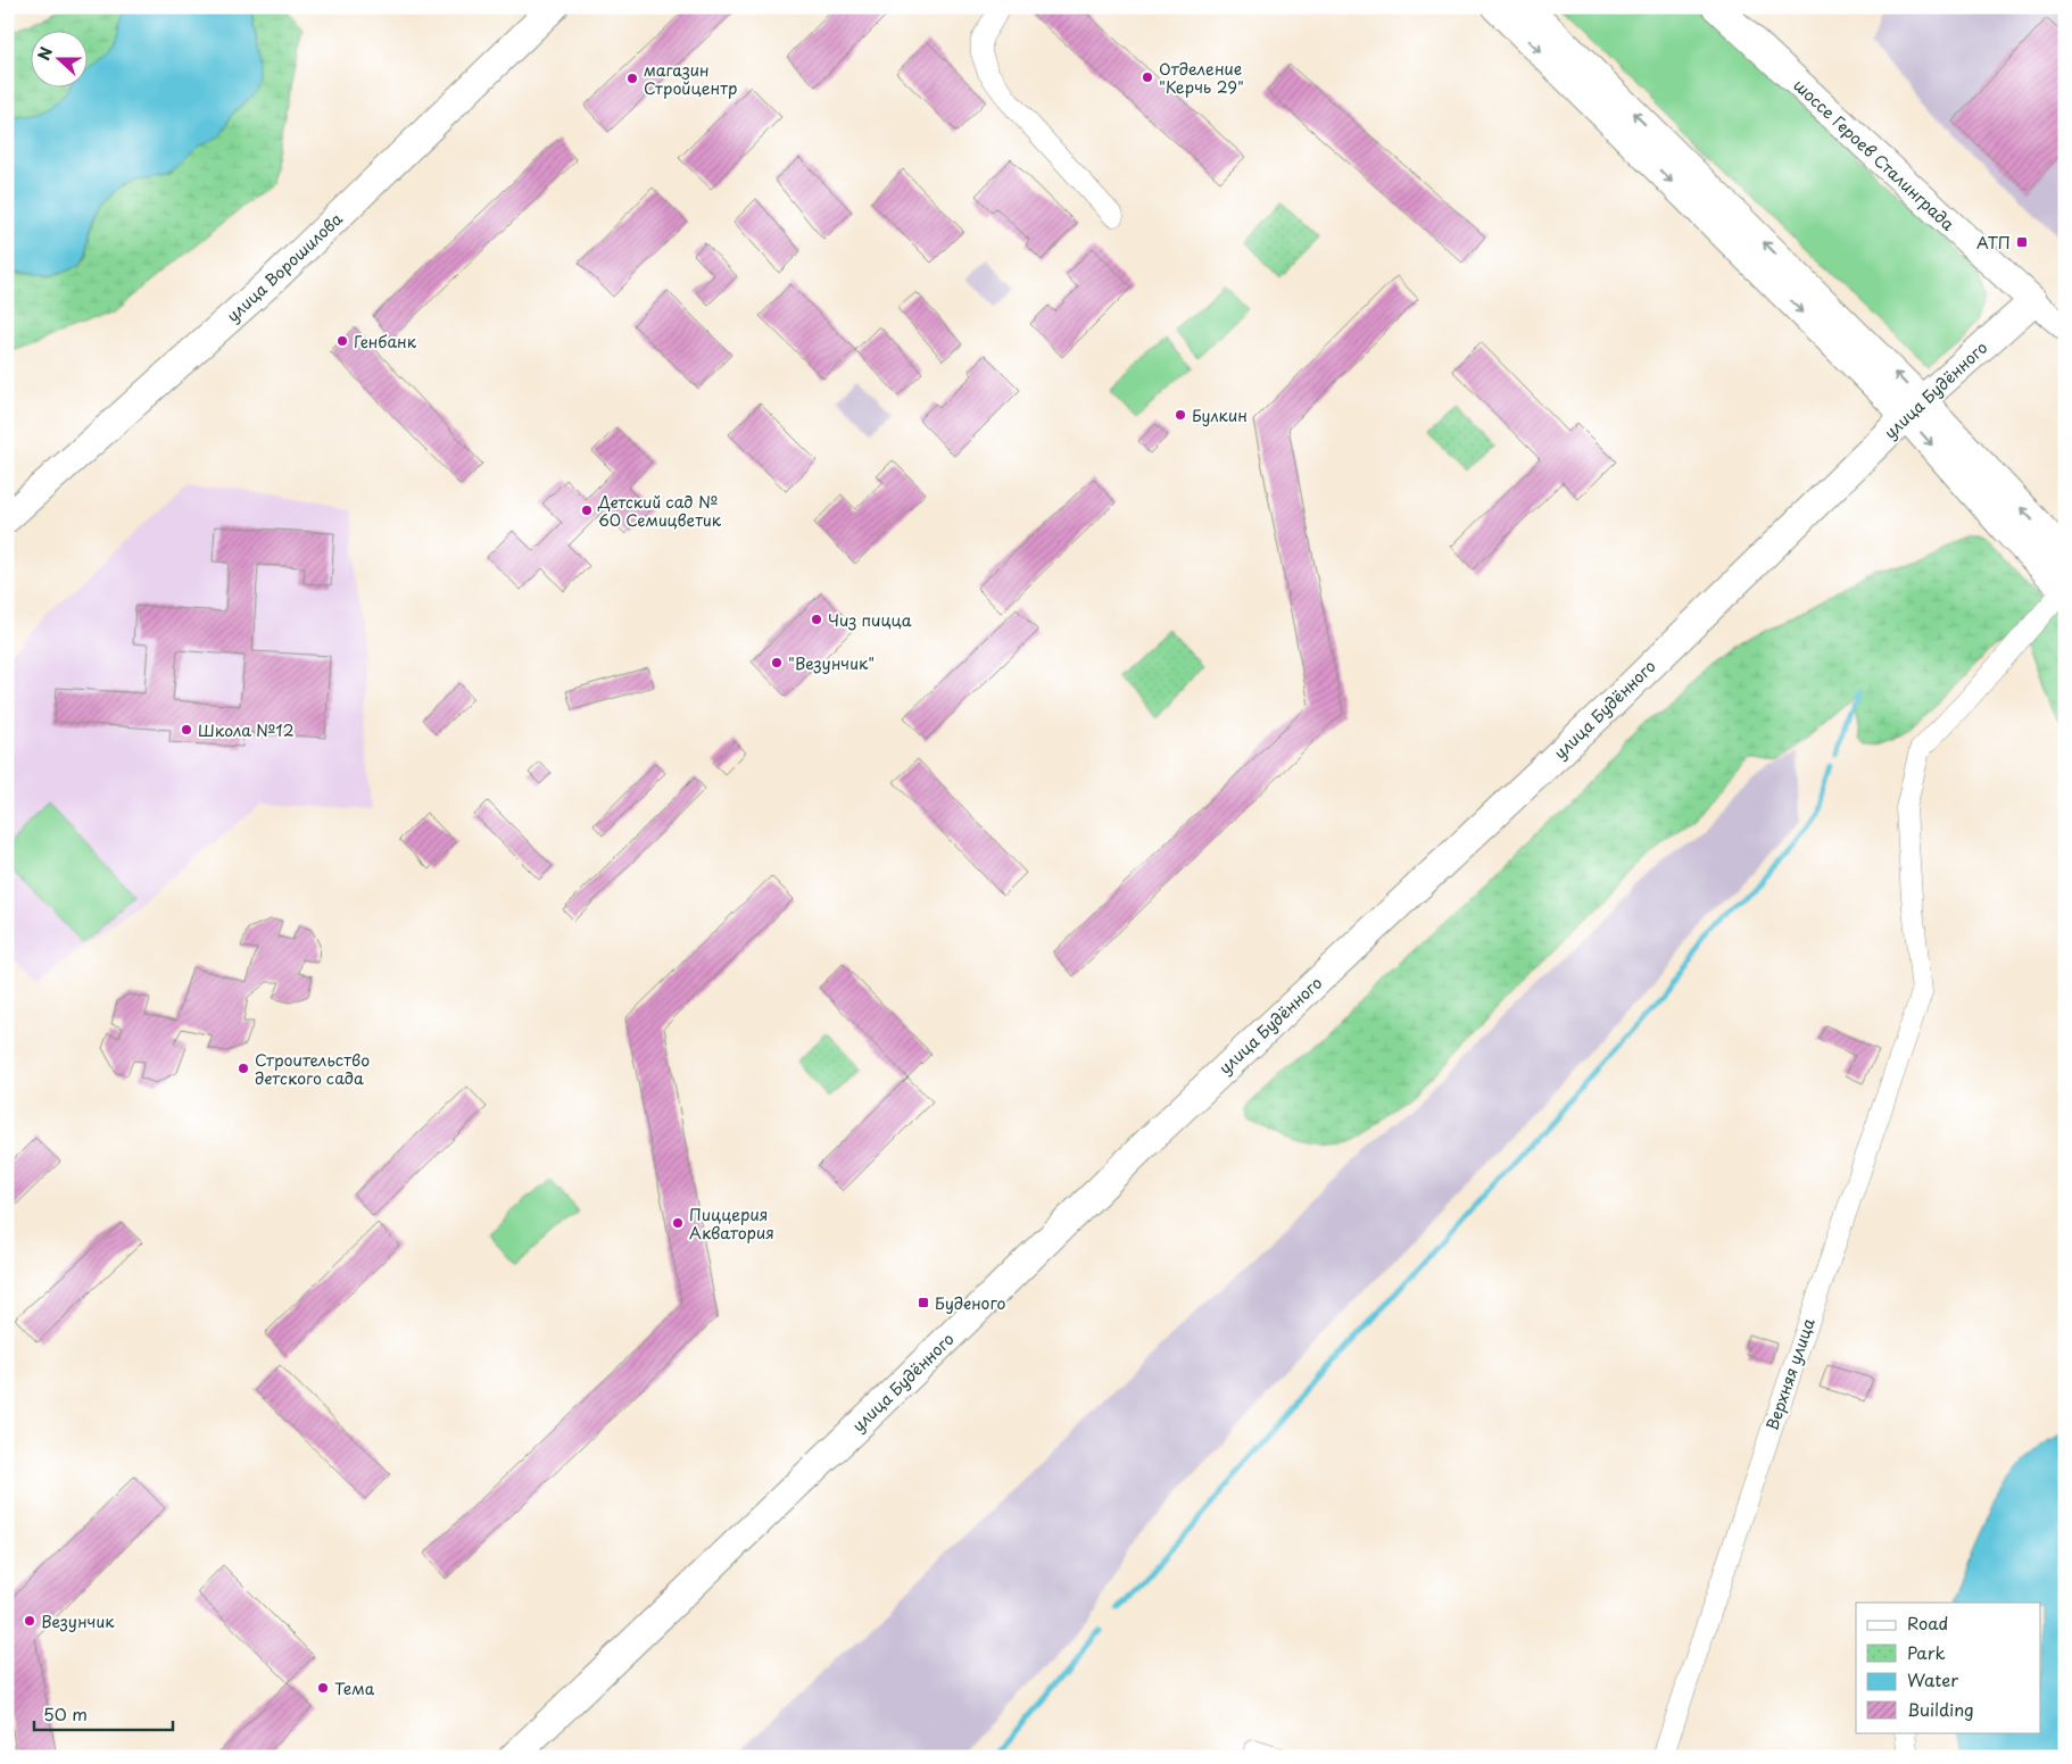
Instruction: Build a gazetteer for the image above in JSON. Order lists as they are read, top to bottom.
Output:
{
  "streets": {
    "main road": ["шоссе Героев Сталинграда", "улица Ворошилова", "улица Будённого"],
    "street": ["Верхняя улица"]
  },
  "crossings": [
    ["шоссе Героев Сталинграда", "улица Будённого"]
  ],
  "places": {
    "other": [
      "Отделение \"Керчь 29\"",
      "магазин Стройцентр",
      "Генбанк",
      "Булкин",
      "Детский сад № 60 Семицветик",
      "Чиз пицца",
      "\"Везунчик\"",
      "Школа №12",
      "Строительство детского сада",
      "Пиццерия Акватория",
      "Везунчик",
      "Тема"
    ],
    "transit": ["АТП", "Буденого"]
  },
  "legend": [
    "Road",
    "Park",
    "Water",
    "Building"
  ],
  "scale_bar": "50 m",
  "north": "left"
}
